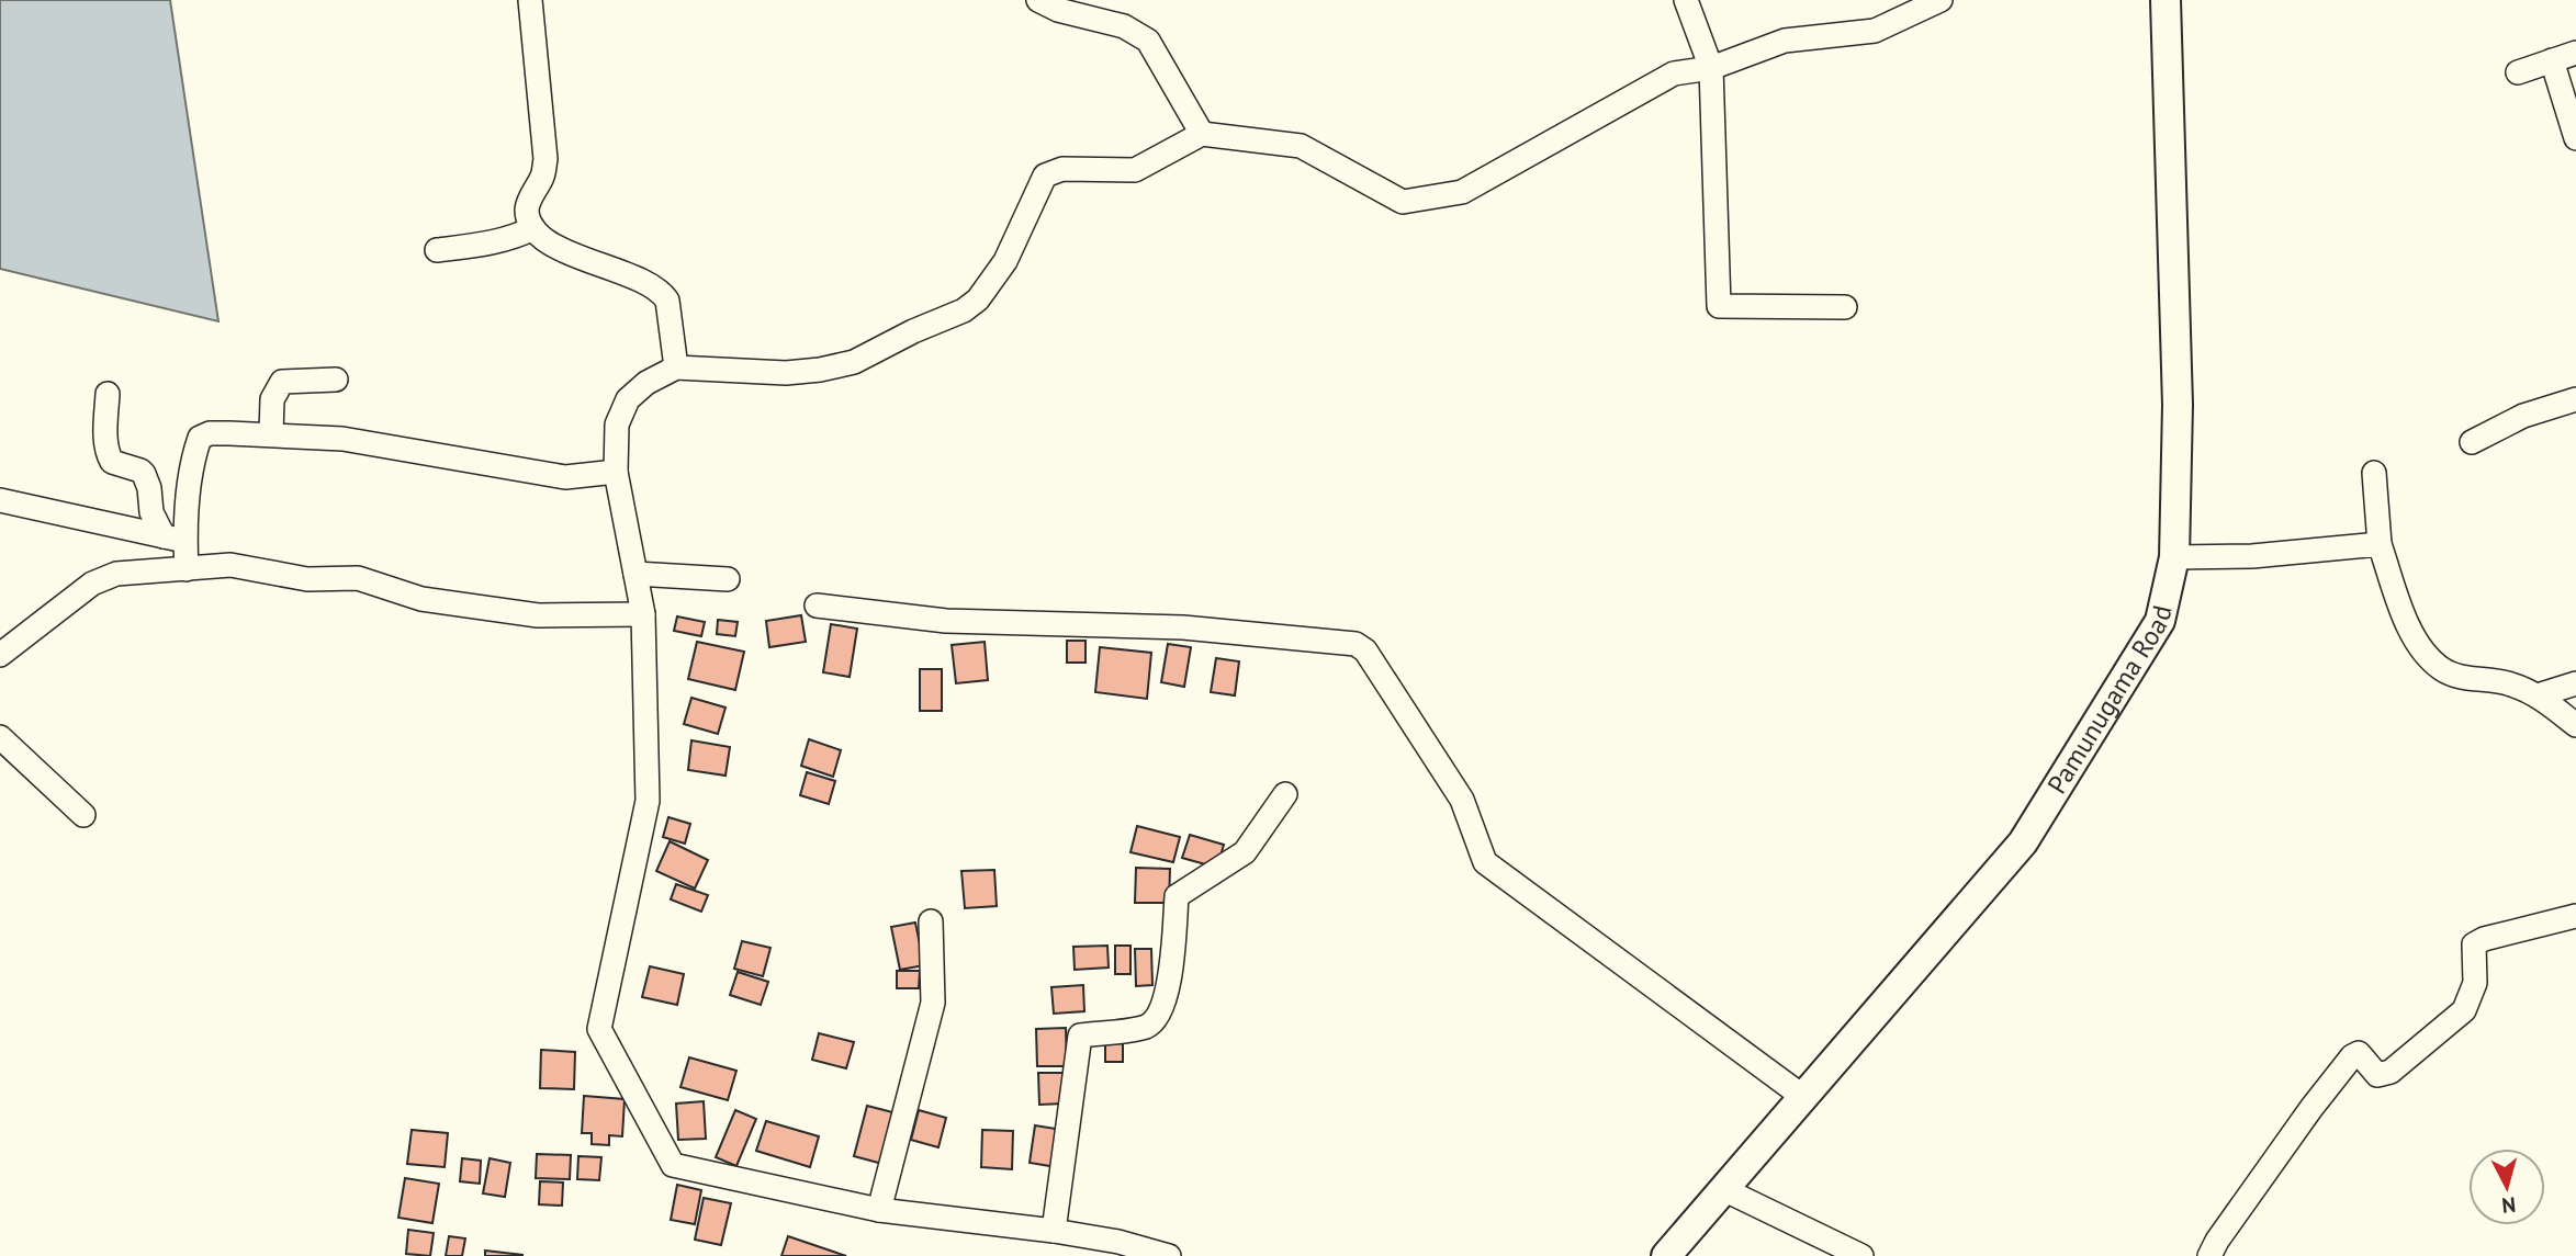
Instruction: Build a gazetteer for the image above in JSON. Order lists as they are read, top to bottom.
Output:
{
  "streets": {
    "main road": ["Pamunugama Road"]
  },
  "north": "bottom"
}
